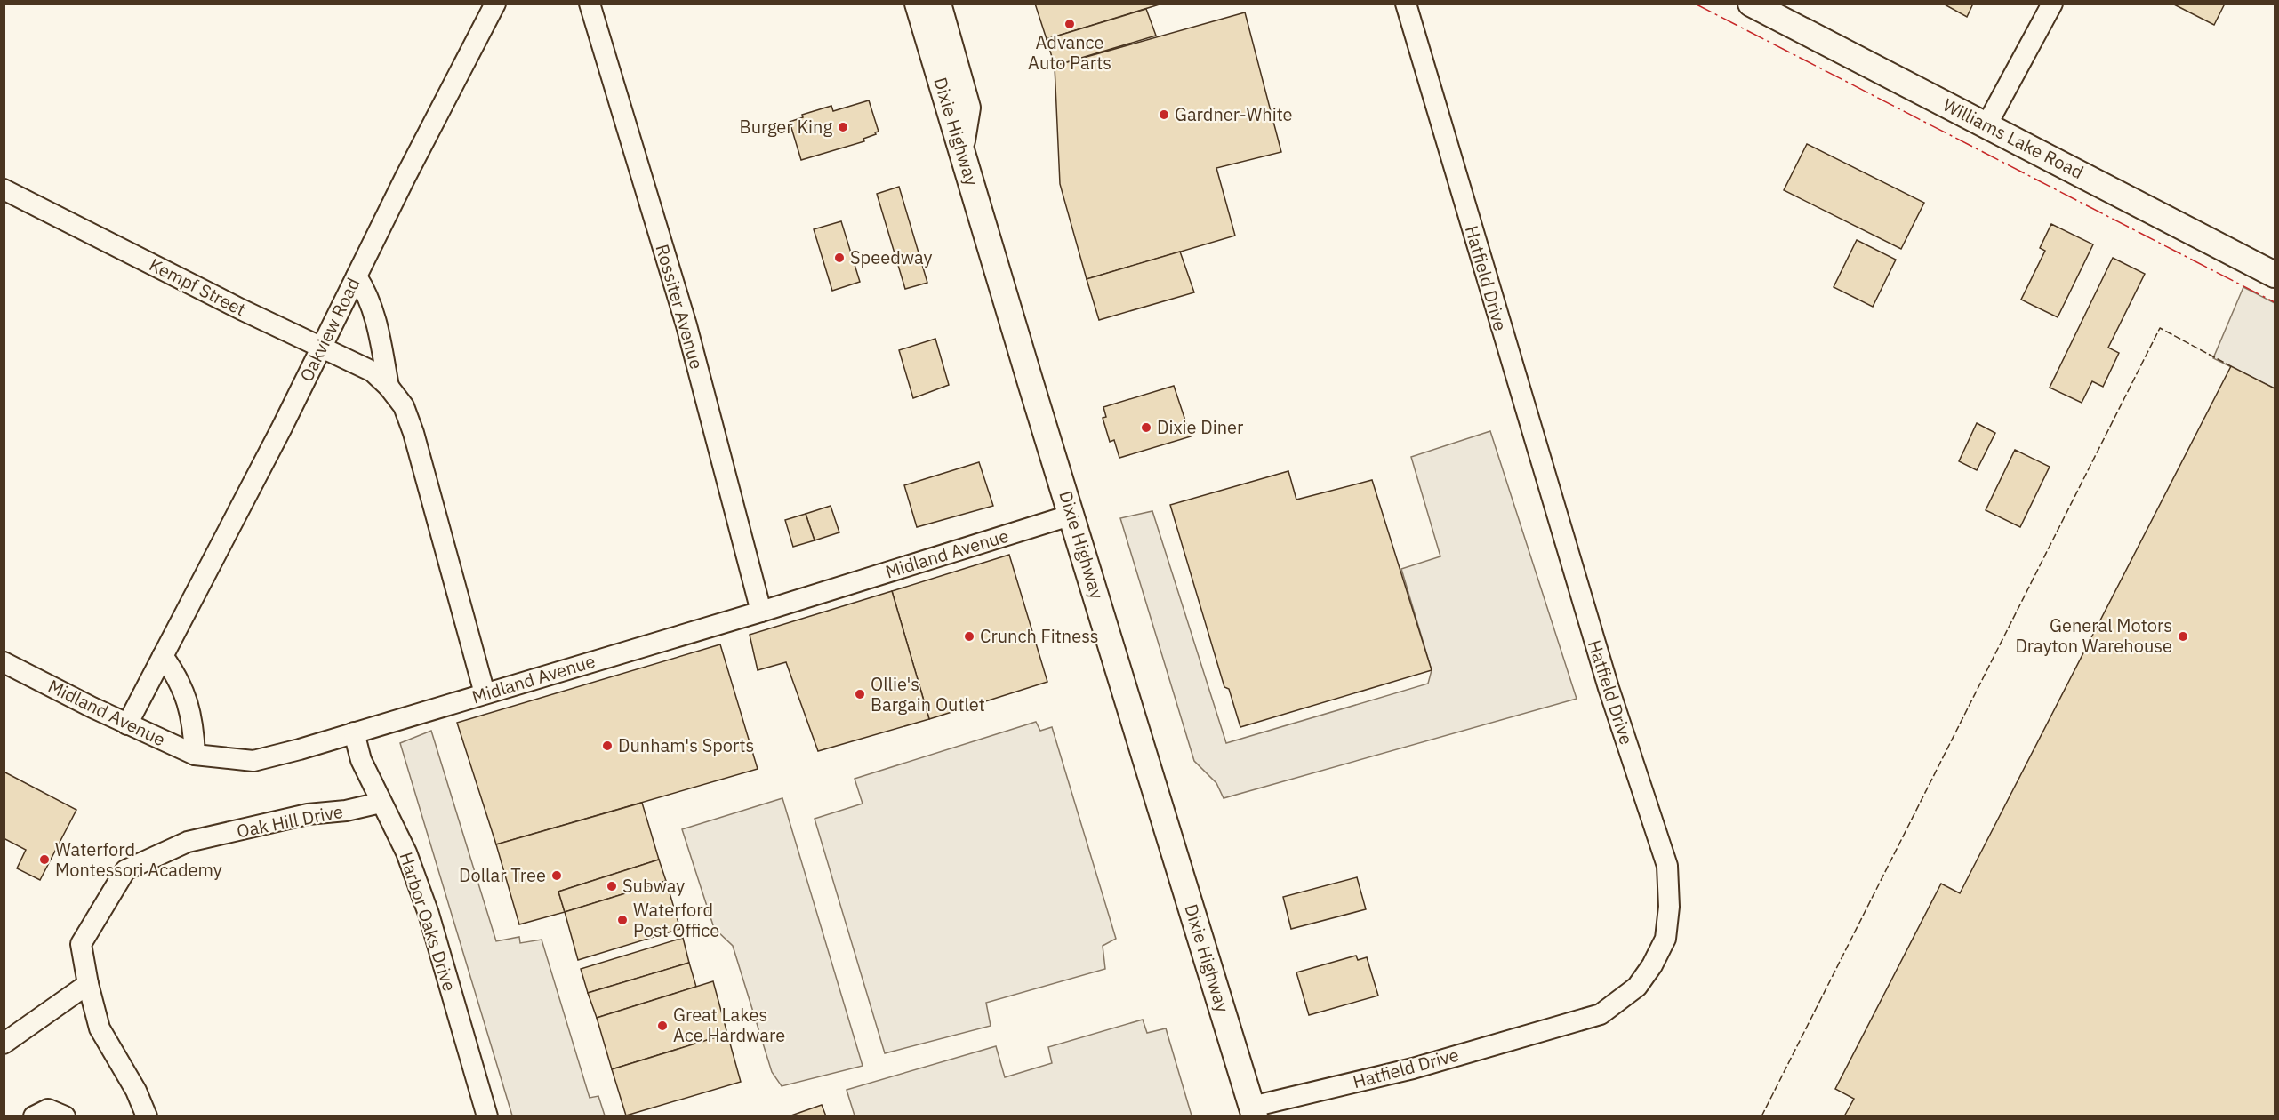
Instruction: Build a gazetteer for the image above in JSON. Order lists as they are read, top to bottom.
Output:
{
  "streets": {
    "main road": ["Dixie Highway", "Williams Lake Road"],
    "street": [
      "Hatfield Drive",
      "Kempf Street",
      "Rossiter Avenue",
      "Oakview Road",
      "Midland Avenue",
      "Oak Hill Drive",
      "Harbor Oaks Drive"
    ]
  },
  "crossings": [
    ["Dixie Highway", "Hatfield Drive"],
    ["Dixie Highway", "Midland Avenue"],
    ["Kempf Street", "Oakview Road"],
    ["Kempf Street", "Midland Avenue"],
    ["Rossiter Avenue", "Midland Avenue"],
    ["Oakview Road", "Midland Avenue"],
    ["Midland Avenue", "Harbor Oaks Drive"],
    ["Oak Hill Drive", "Harbor Oaks Drive"]
  ],
  "places": [
    "Advance Auto Parts",
    "Gardner-White",
    "Burger King",
    "Speedway",
    "Dixie Diner",
    "Crunch Fitness",
    "General Motors Drayton Warehouse",
    "Ollie's Bargain Outlet",
    "Dunham's Sports",
    "Waterford Montessori Academy",
    "Dollar Tree",
    "Subway",
    "Waterford Post Office",
    "Great Lakes Ace Hardware"
  ]
}
